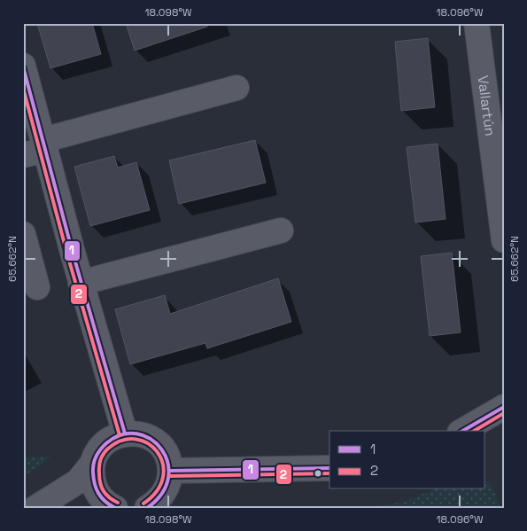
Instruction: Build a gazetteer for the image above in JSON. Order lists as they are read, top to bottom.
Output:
{
  "streets": {
    "street": ["Vallartún"]
  },
  "lines": ["transit line 1", "transit line 2"],
  "legend": ["1", "2"],
  "coordinates": ["18.098°W", "18.096°W", "65.662°N"]
}
